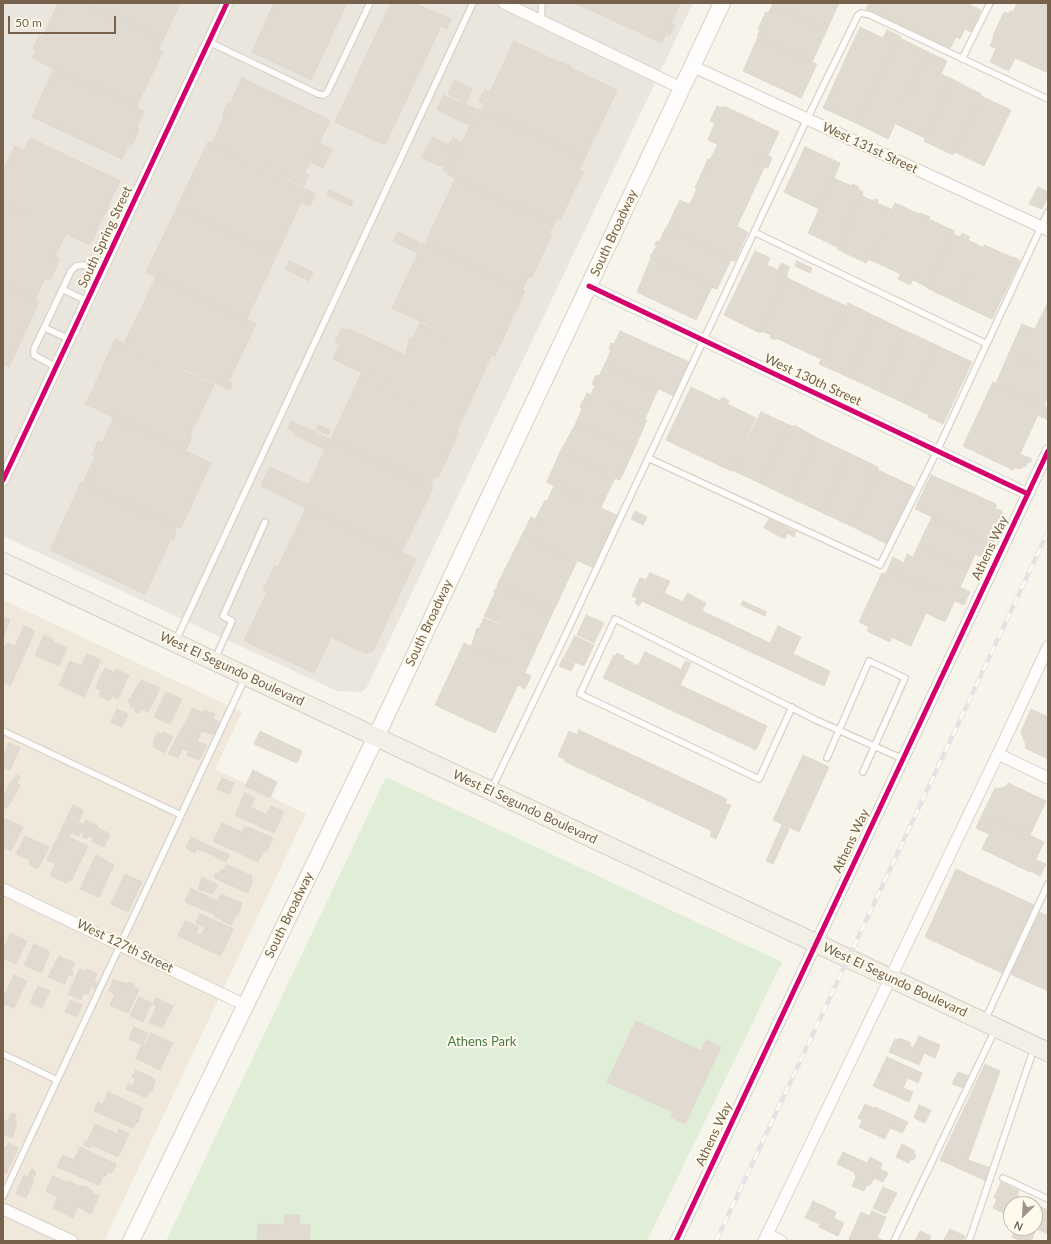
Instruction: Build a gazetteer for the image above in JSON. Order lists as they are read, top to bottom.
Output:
{
  "streets": {
    "main road": ["South Broadway", "West El Segundo Boulevard"],
    "street": [
      "West 131st Street",
      "South Spring Street",
      "West 130th Street",
      "Athens Way",
      "West 127th Street"
    ]
  },
  "crossings": [
    ["West 131st Street", "South Broadway"],
    ["South Broadway", "West 130th Street"],
    ["South Broadway", "West El Segundo Boulevard"],
    ["South Broadway", "West 127th Street"],
    ["West 130th Street", "Athens Way"],
    ["Athens Way", "West El Segundo Boulevard"]
  ],
  "parks": ["Athens Park"],
  "scale_bar": "50 m",
  "north": "bottom left"
}
